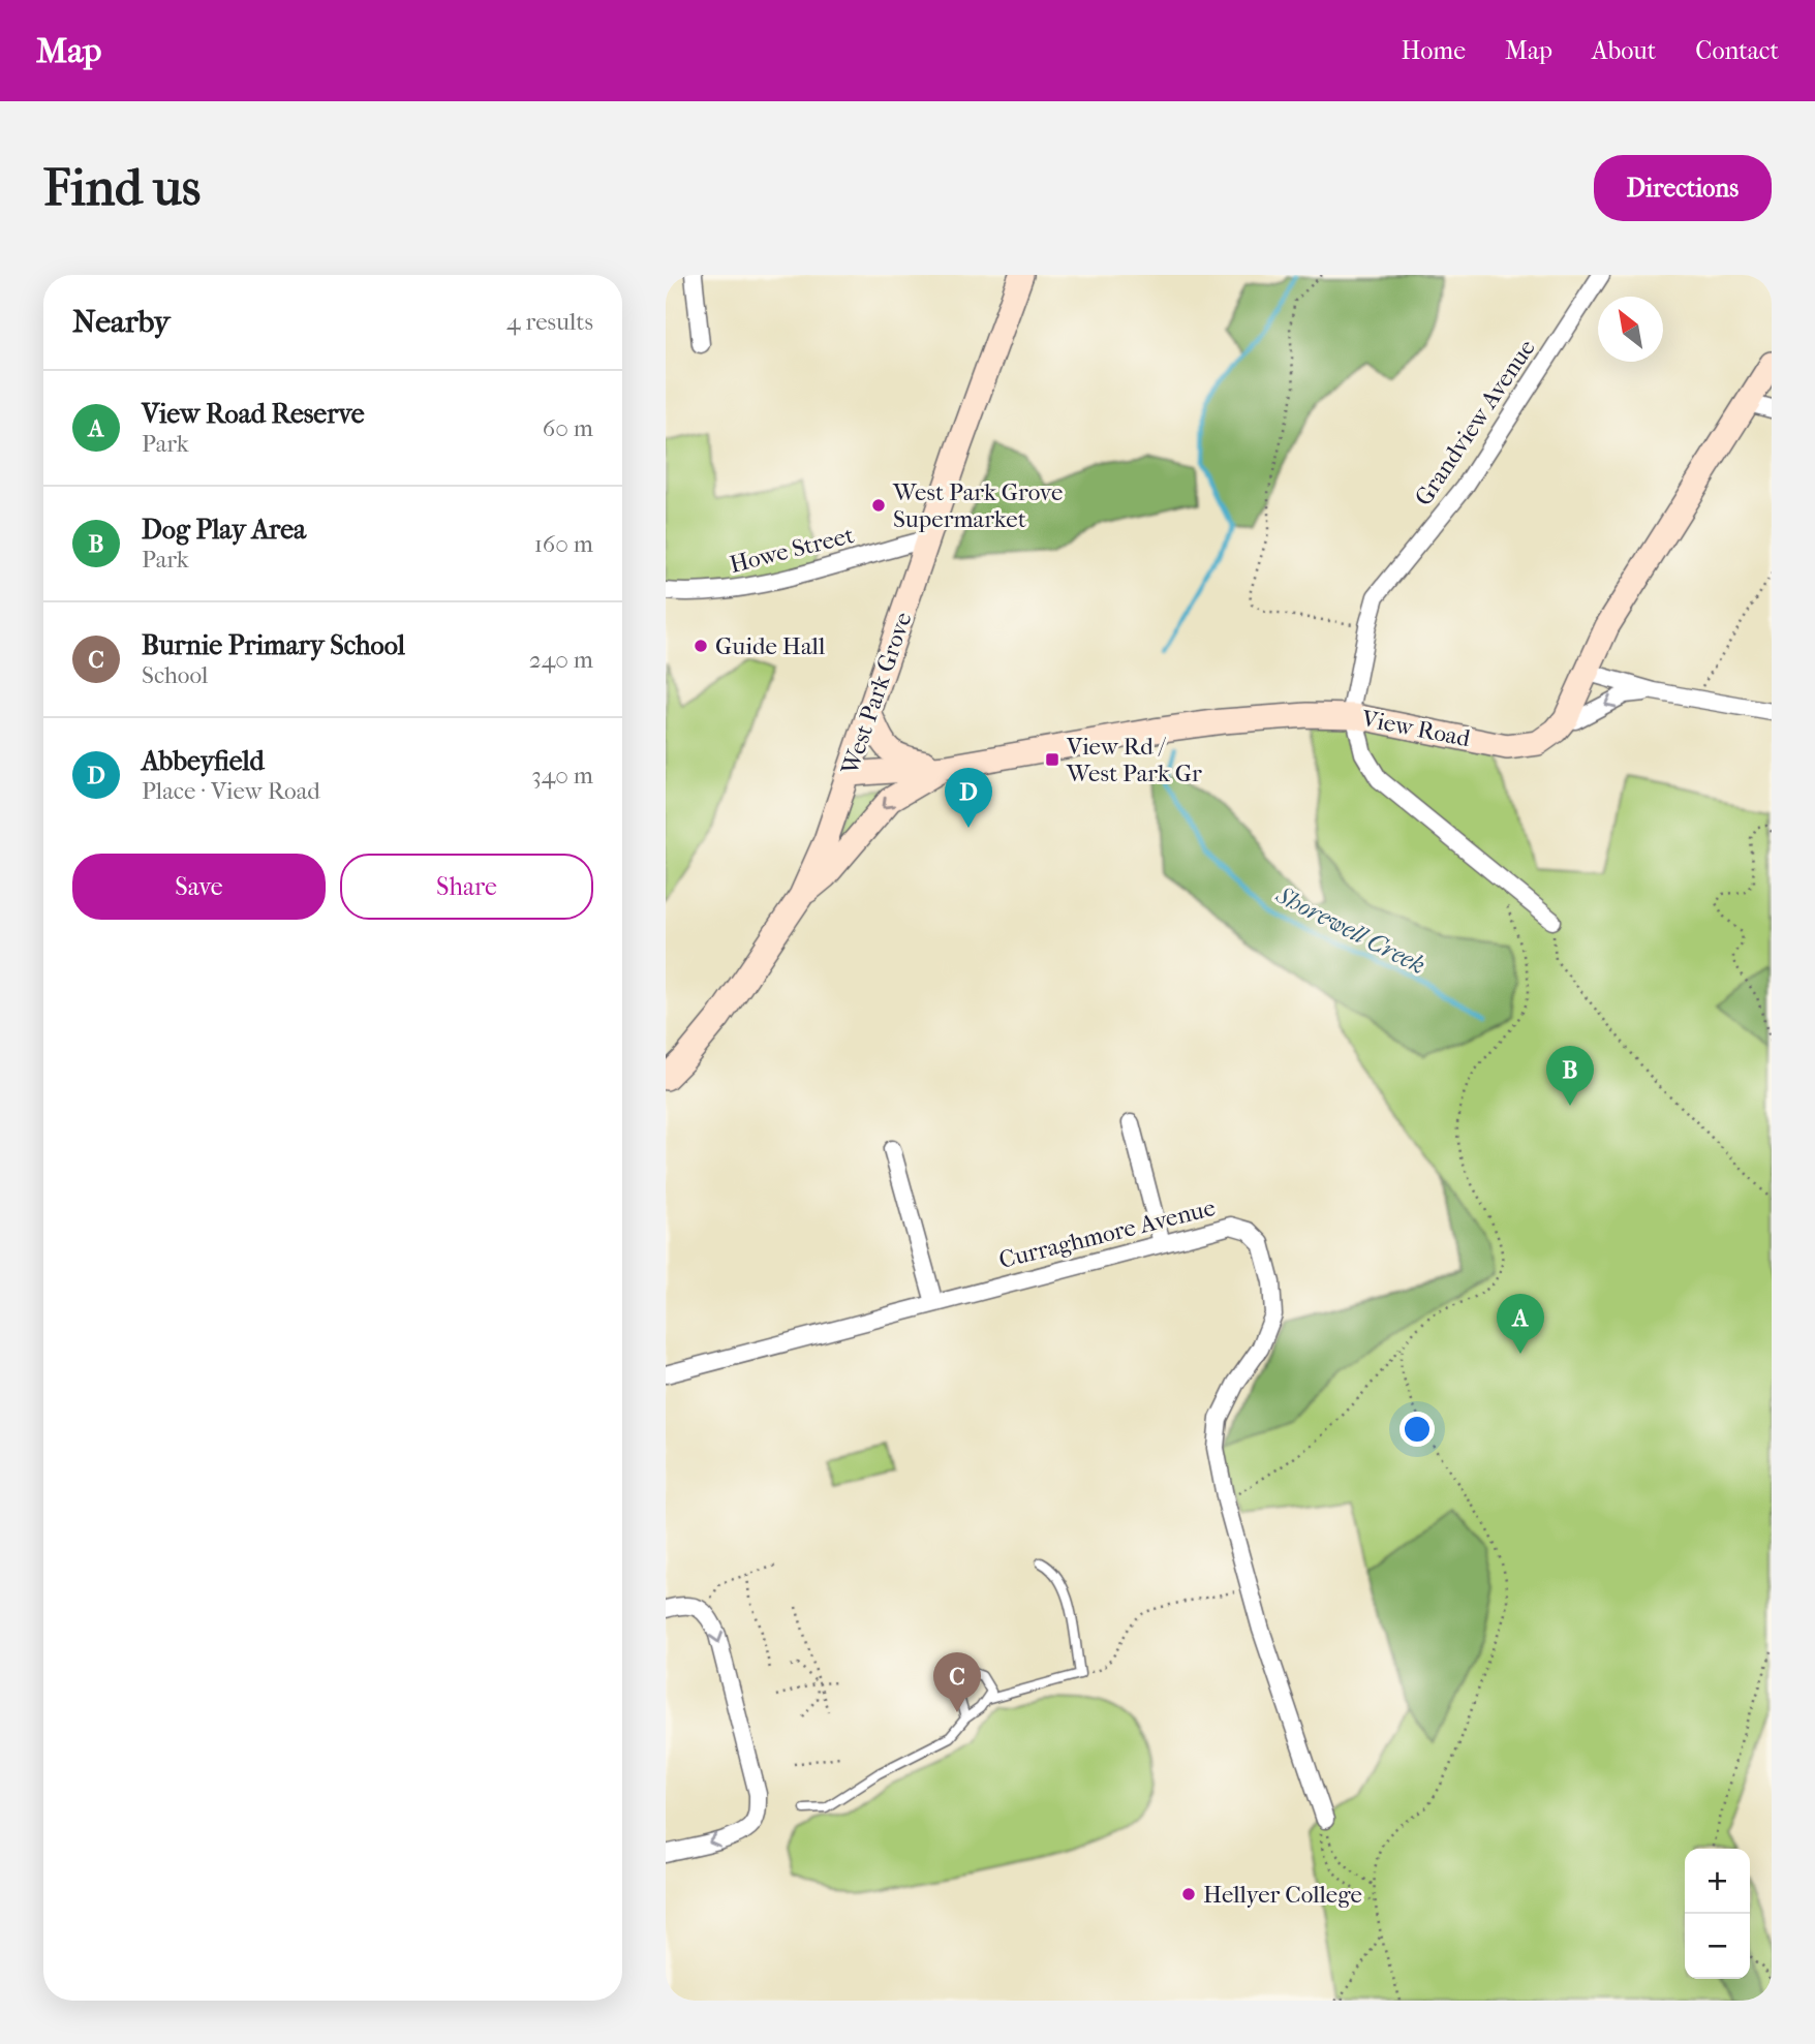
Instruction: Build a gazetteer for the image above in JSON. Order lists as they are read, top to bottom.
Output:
{
  "streets": {
    "street": [
      "Grandview Avenue",
      "Howe Street",
      "West Park Grove",
      "View Road",
      "Curraghmore Avenue"
    ]
  },
  "crossings": [
    ["Grandview Avenue", "View Road"],
    ["Howe Street", "West Park Grove"],
    ["West Park Grove", "View Road"]
  ],
  "water": ["Shorewell Creek"],
  "places": {
    "other": ["West Park Grove Supermarket", "Guide Hall", "Hellyer College"],
    "transit": ["View Rd / West Park Gr"]
  },
  "north": "top left",
  "page": {
    "header": "Map",
    "nav": [
      "Home",
      "Map",
      "About",
      "Contact"
    ],
    "buttons": [
      "Directions",
      ["Save", "Share"]
    ],
    "title": "Find us",
    "heading": ["Nearby", "4 results"],
    "list": [
      {
        "mark": "A",
        "name": "View Road Reserve",
        "note": "Park",
        "value": "60 m"
      },
      {
        "mark": "B",
        "name": "Dog Play Area",
        "note": "Park",
        "value": "160 m"
      },
      {
        "mark": "C",
        "name": "Burnie Primary School",
        "note": "School",
        "value": "240 m"
      },
      {
        "mark": "D",
        "name": "Abbeyfield",
        "note": "Place · View Road",
        "value": "340 m"
      }
    ],
    "pins": [
      "D",
      "B",
      "A",
      "C"
    ],
    "map_buttons": ["+", "−"]
  }
}
